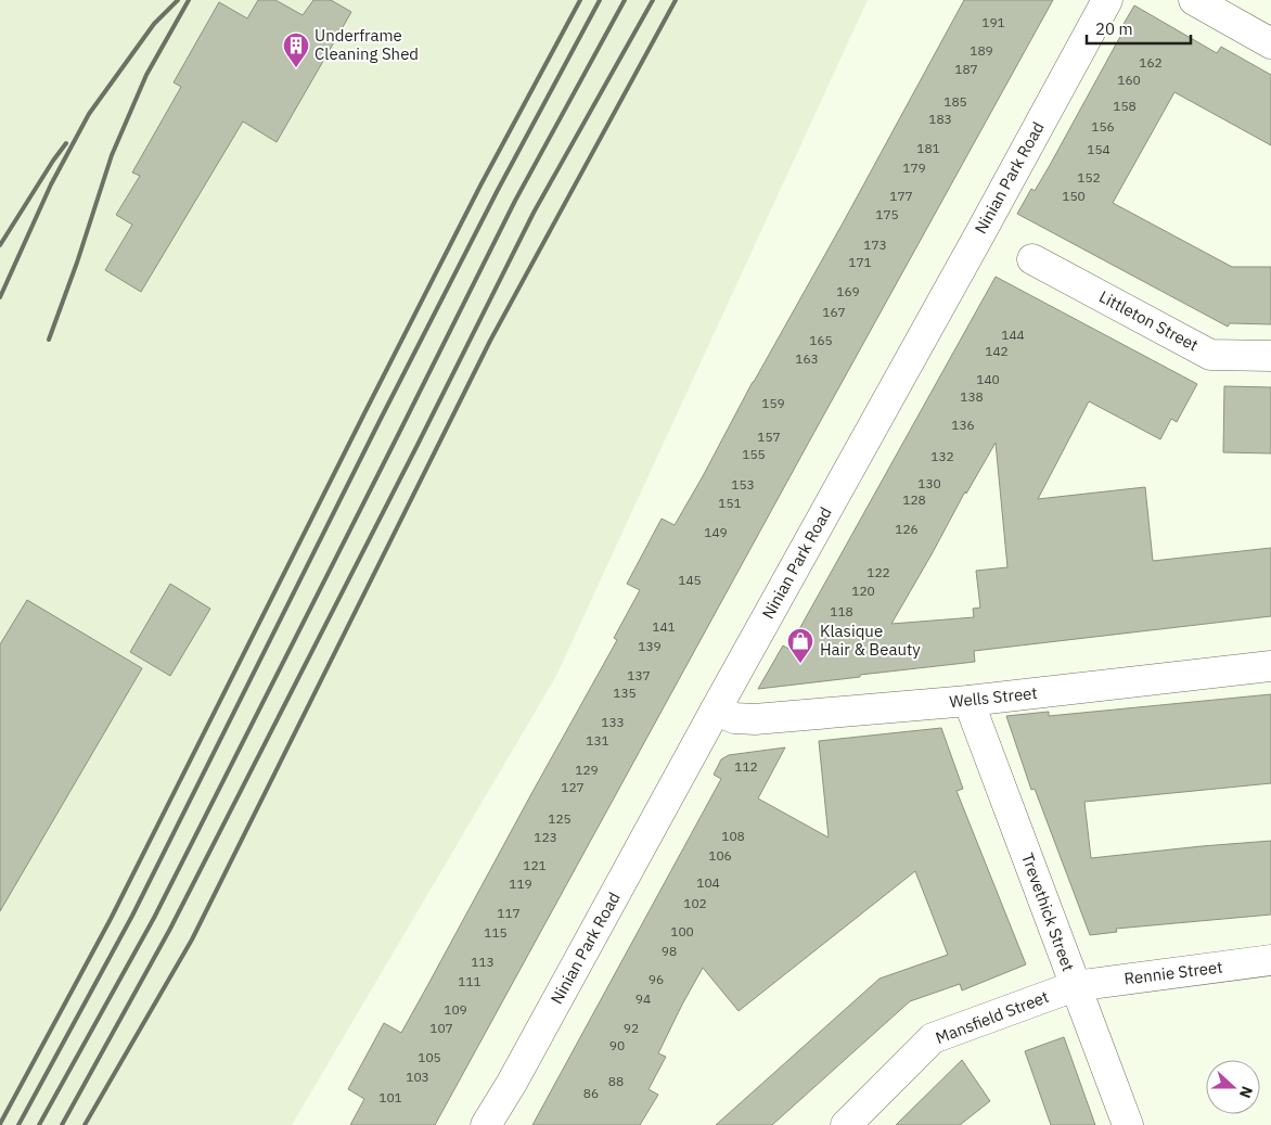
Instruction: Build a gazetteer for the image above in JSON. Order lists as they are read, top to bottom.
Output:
{
  "streets": {
    "street": [
      "Ninian Park Road",
      "Littleton Street",
      "Wells Street",
      "Trevethick Street",
      "Rennie Street",
      "Mansfield Street"
    ]
  },
  "crossings": [
    ["Ninian Park Road", "Wells Street"],
    ["Wells Street", "Trevethick Street"],
    ["Trevethick Street", "Rennie Street"],
    ["Trevethick Street", "Mansfield Street"],
    ["Rennie Street", "Mansfield Street"]
  ],
  "places": {
    "building": ["Underframe Cleaning Shed"],
    "shop": ["Klasique Hair & Beauty"]
  },
  "house_numbers": [
    "191",
    "189",
    "162",
    "187",
    "160",
    "185",
    "158",
    "183",
    "156",
    "181",
    "154",
    "179",
    "152",
    "177",
    "150",
    "175",
    "173",
    "171",
    "169",
    "167",
    "144",
    "165",
    "142",
    "163",
    "140",
    "138",
    "159",
    "136",
    "157",
    "155",
    "132",
    "130",
    "153",
    "128",
    "151",
    "126",
    "149",
    "122",
    "145",
    "120",
    "118",
    "141",
    "139",
    "137",
    "135",
    "133",
    "131",
    "112",
    "129",
    "127",
    "125",
    "108",
    "123",
    "106",
    "121",
    "104",
    "119",
    "102",
    "117",
    "100",
    "115",
    "98",
    "113",
    "96",
    "111",
    "94",
    "109",
    "107",
    "92",
    "90",
    "105",
    "103",
    "88",
    "86",
    "101"
  ],
  "scale_bar": "20 m",
  "north": "right"
}
